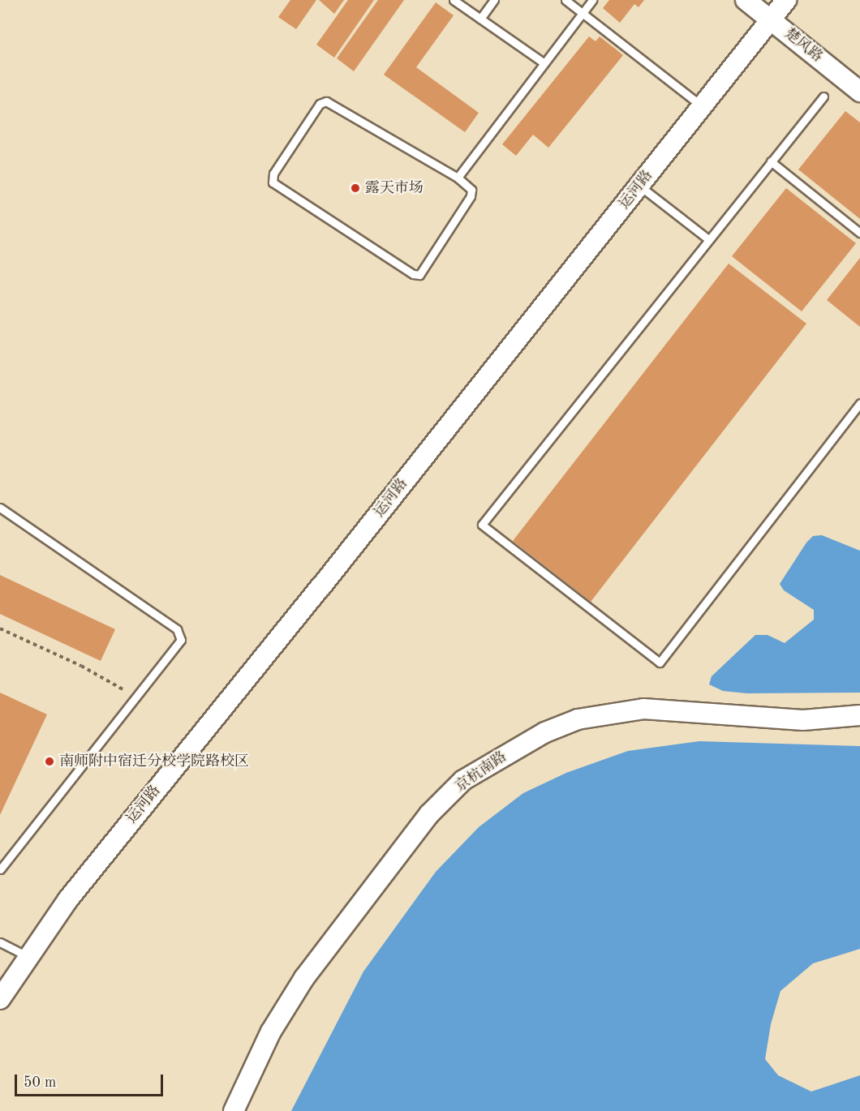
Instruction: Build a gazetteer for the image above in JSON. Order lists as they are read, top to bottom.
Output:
{
  "streets": {
    "street": ["楚风路", "运河路", "京杭南路"]
  },
  "crossings": [
    ["楚风路", "运河路"]
  ],
  "places": ["露天市场", "南师附中宿迁分校学院路校区"],
  "scale_bar": "50 m"
}
